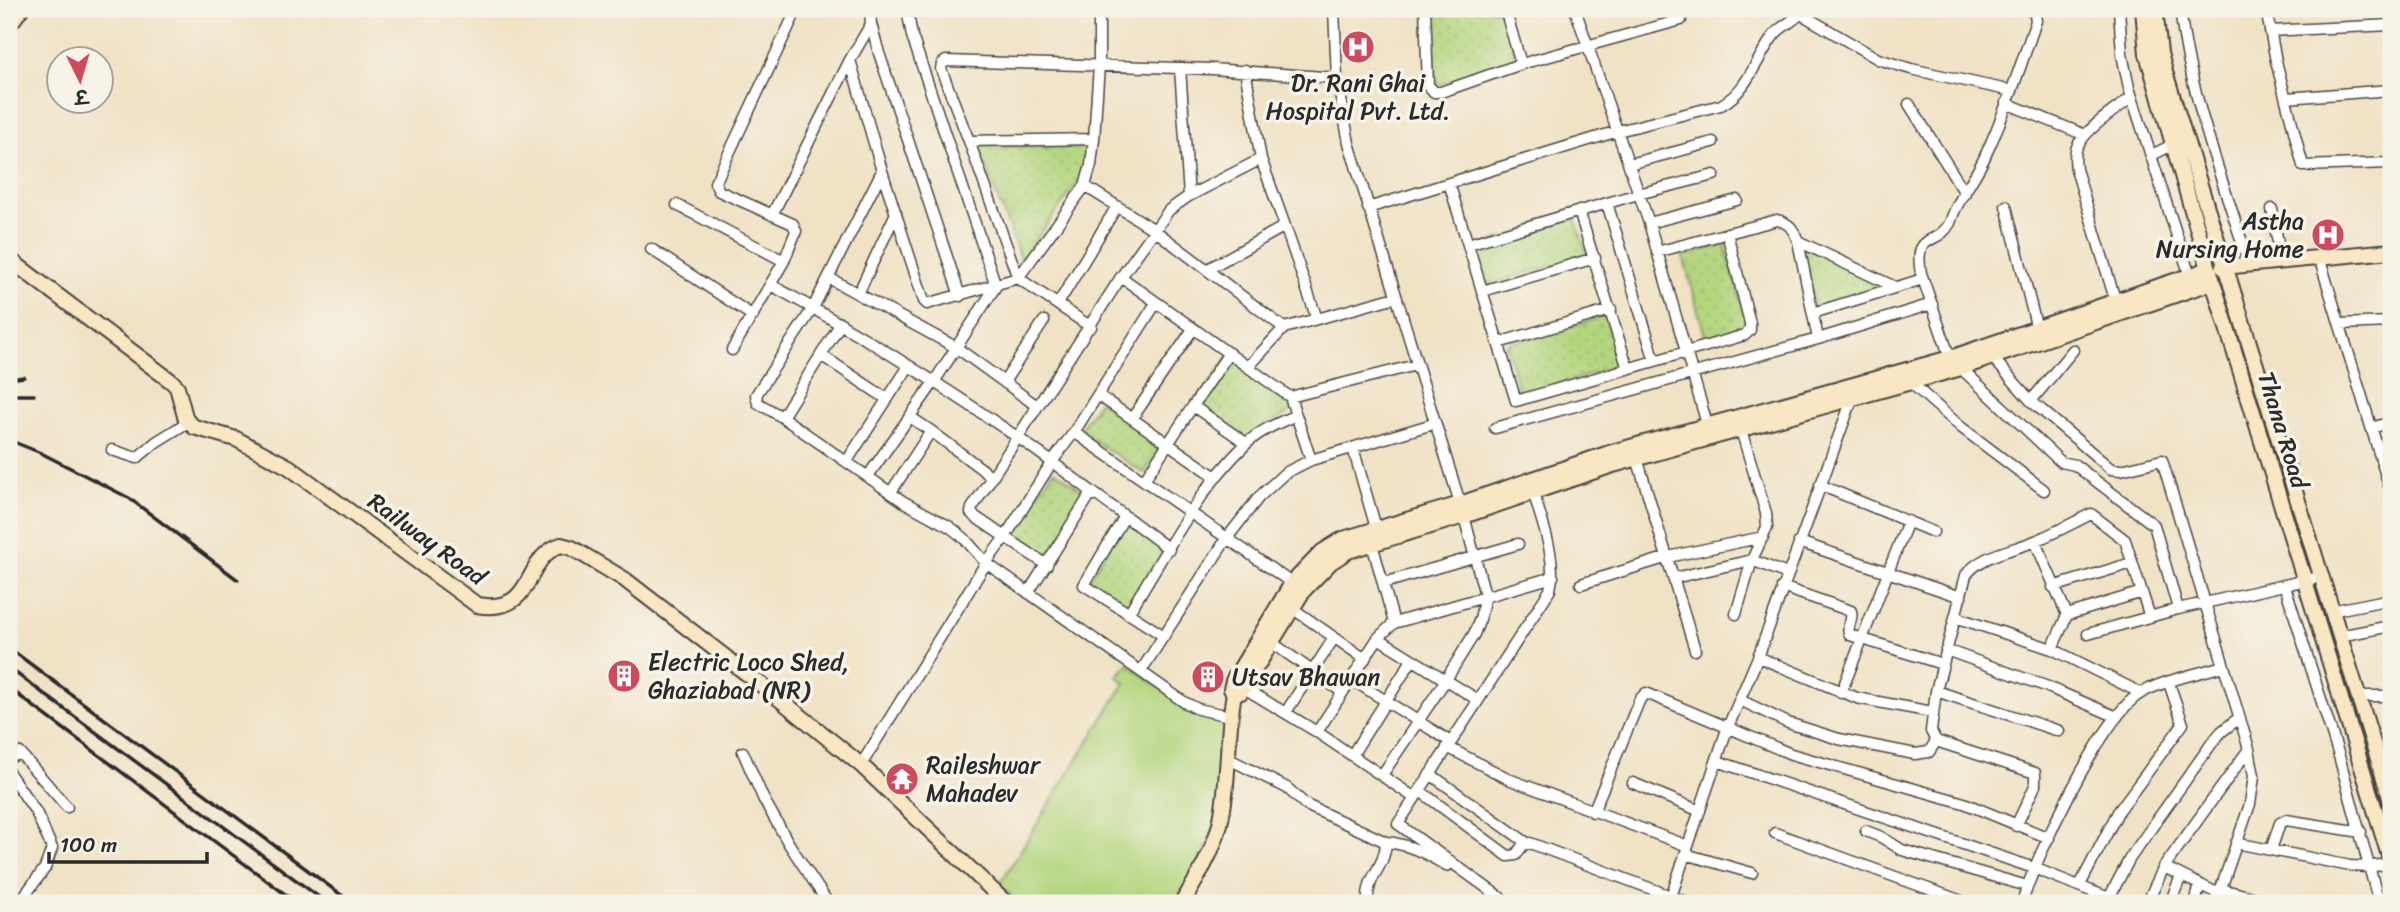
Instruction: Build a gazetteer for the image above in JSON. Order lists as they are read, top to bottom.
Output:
{
  "streets": {
    "street": ["Thana Road", "Railway Road"]
  },
  "places": {
    "hospital": ["Dr. Rani Ghai Hospital Pvt. Ltd.", "Astha Nursing Home"],
    "building": ["Electric Loco Shed, Ghaziabad (NR)", "Utsav Bhawan"],
    "temple": ["Raileshwar Mahadev"]
  },
  "scale_bar": "100 m",
  "north": "bottom"
}
